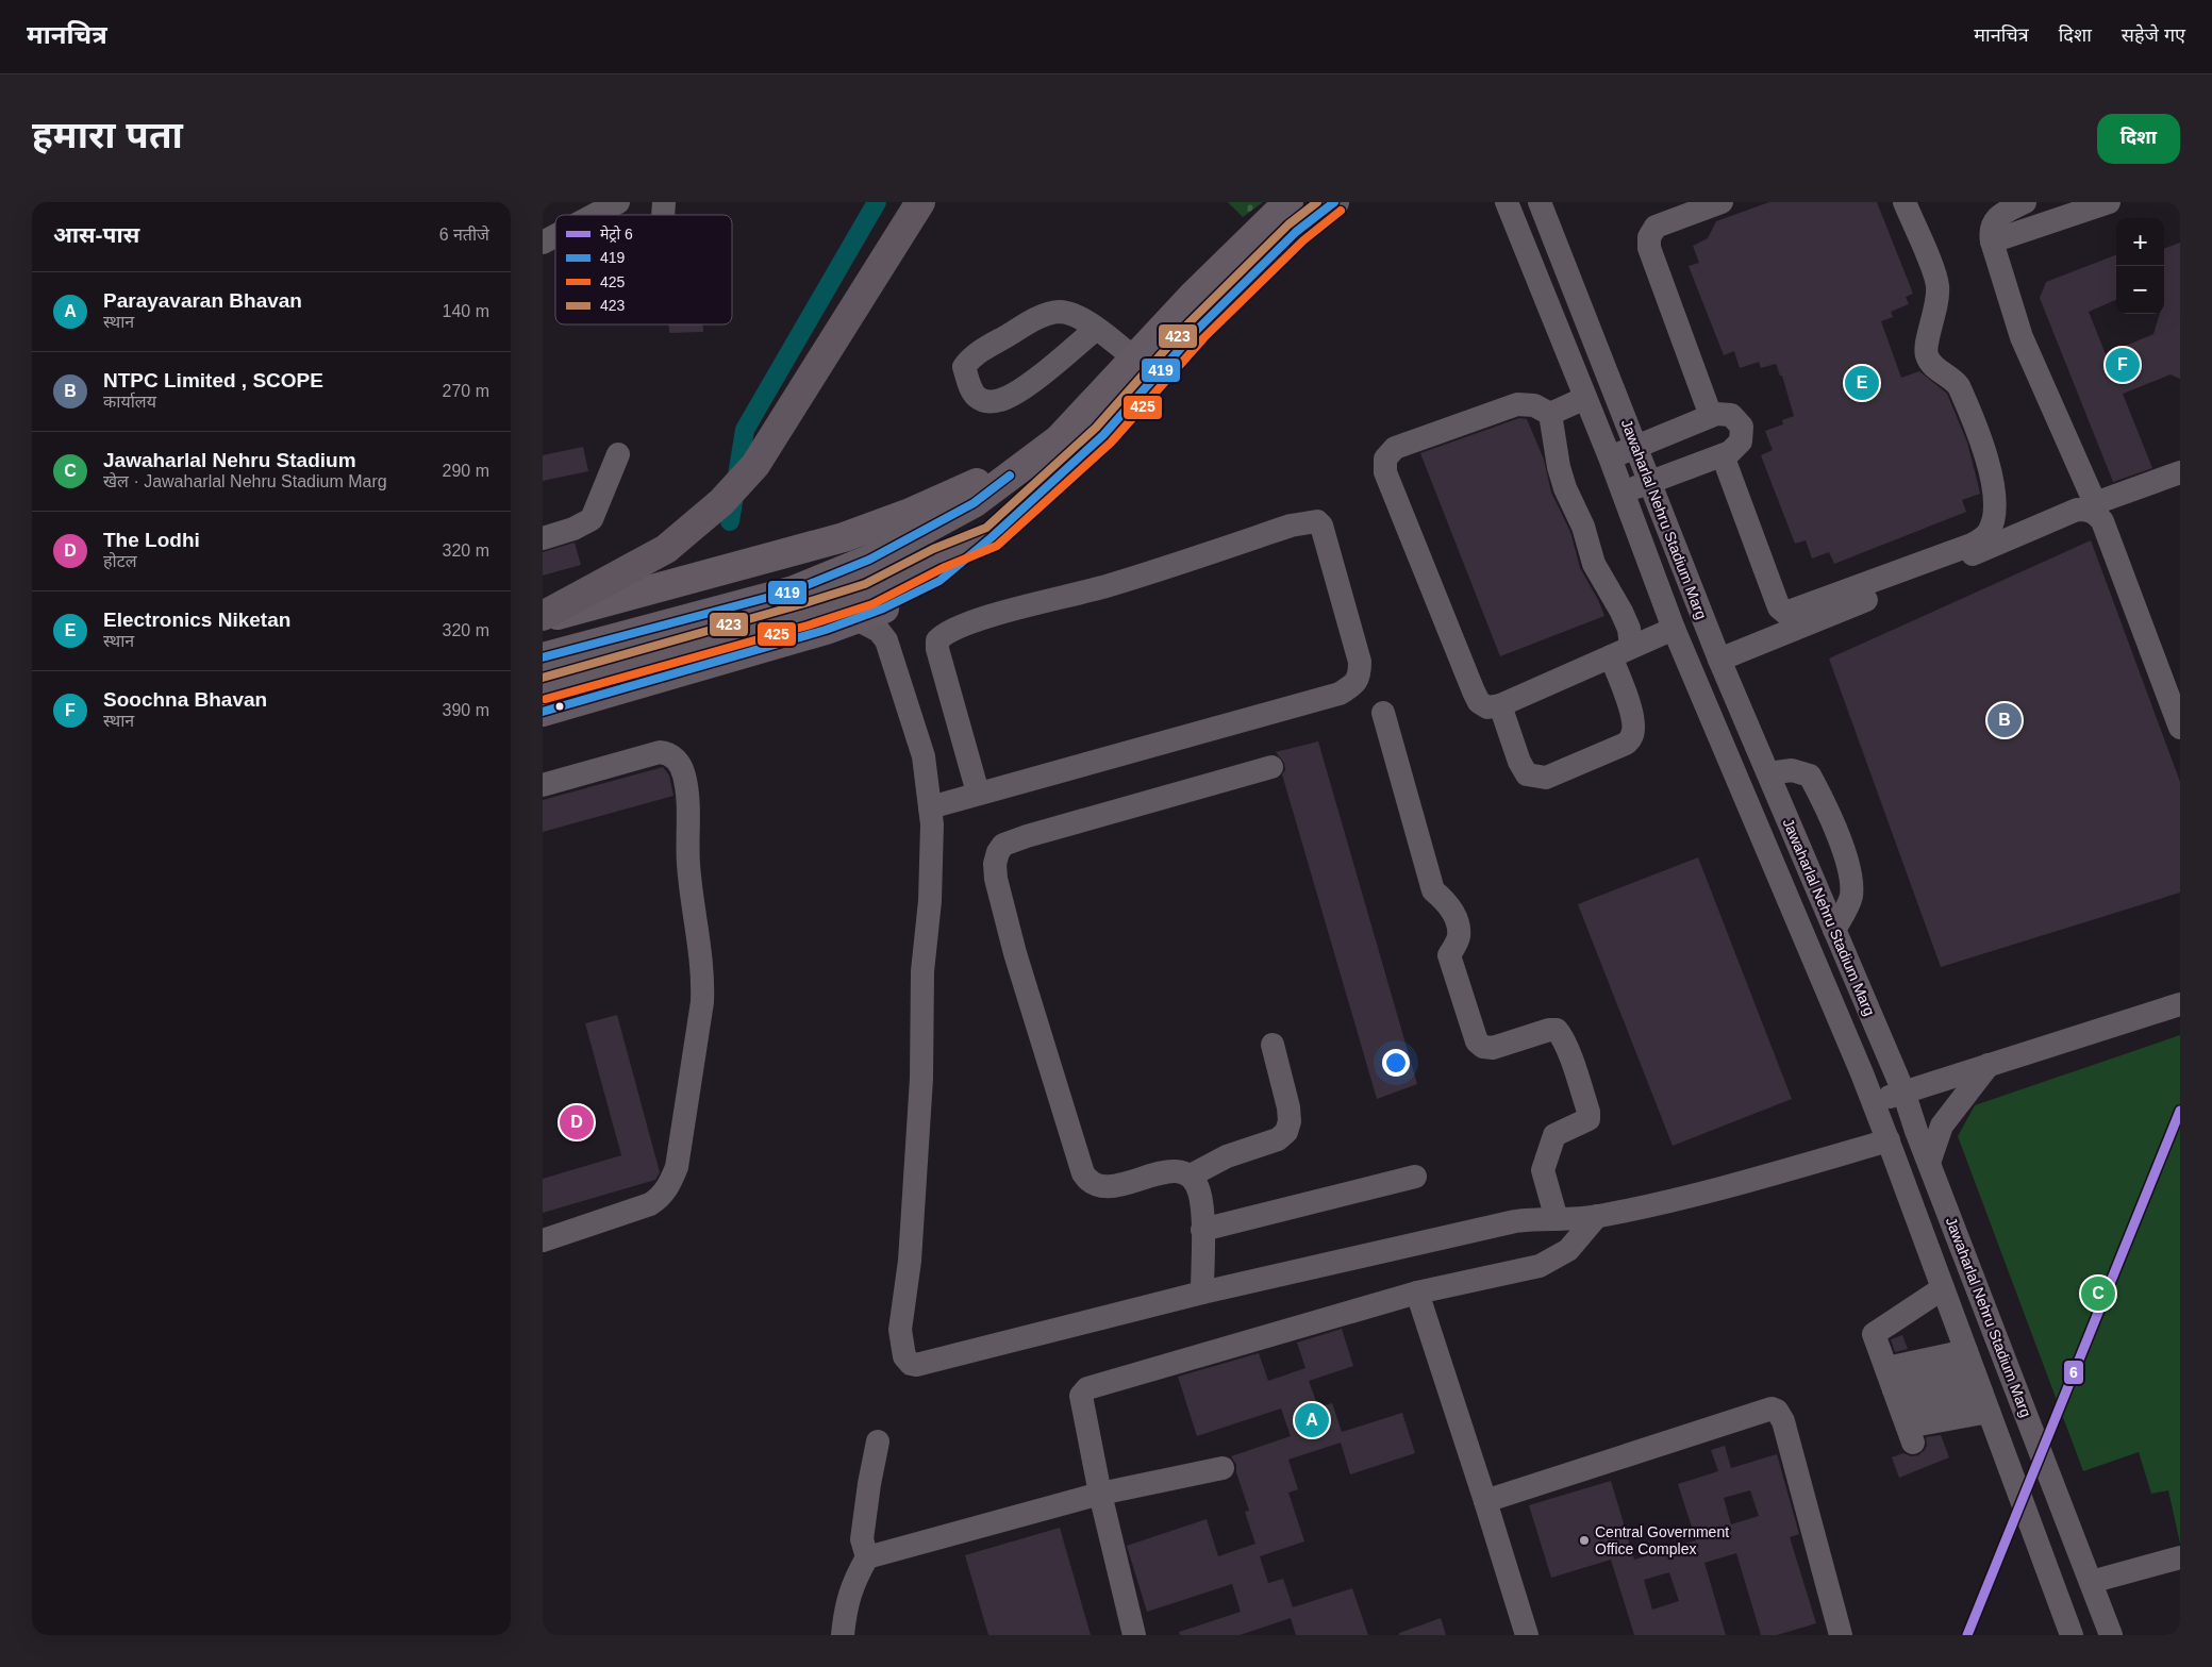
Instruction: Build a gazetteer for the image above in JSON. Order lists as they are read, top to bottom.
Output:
{
  "streets": {
    "street": ["Jawaharlal Nehru Stadium Marg"]
  },
  "places": ["Central Government Office Complex"],
  "lines": [
    "transit line 419",
    "transit line 423",
    "transit line 425",
    "metro line 6"
  ],
  "legend": [
    "मेट्रो 6",
    "419",
    "425",
    "423"
  ],
  "page": {
    "header": "मानचित्र",
    "nav": ["मानचित्र", "दिशा", "सहेजे गए"],
    "title": "हमारा पता",
    "buttons": "दिशा",
    "heading": ["आस-पास", "6 नतीजे"],
    "map_buttons": ["+", "−"],
    "list": [
      {
        "mark": "A",
        "name": "Parayavaran Bhavan",
        "note": "स्थान",
        "value": "140 m"
      },
      {
        "mark": "B",
        "name": "NTPC Limited , SCOPE",
        "note": "कार्यालय",
        "value": "270 m"
      },
      {
        "mark": "C",
        "name": "Jawaharlal Nehru Stadium",
        "note": "खेल · Jawaharlal Nehru Stadium Marg",
        "value": "290 m"
      },
      {
        "mark": "D",
        "name": "The Lodhi",
        "note": "होटल",
        "value": "320 m"
      },
      {
        "mark": "E",
        "name": "Electronics Niketan",
        "note": "स्थान",
        "value": "320 m"
      },
      {
        "mark": "F",
        "name": "Soochna Bhavan",
        "note": "स्थान",
        "value": "390 m"
      }
    ],
    "pins": [
      "F",
      "E",
      "B",
      "D",
      "C",
      "A"
    ]
  }
}
